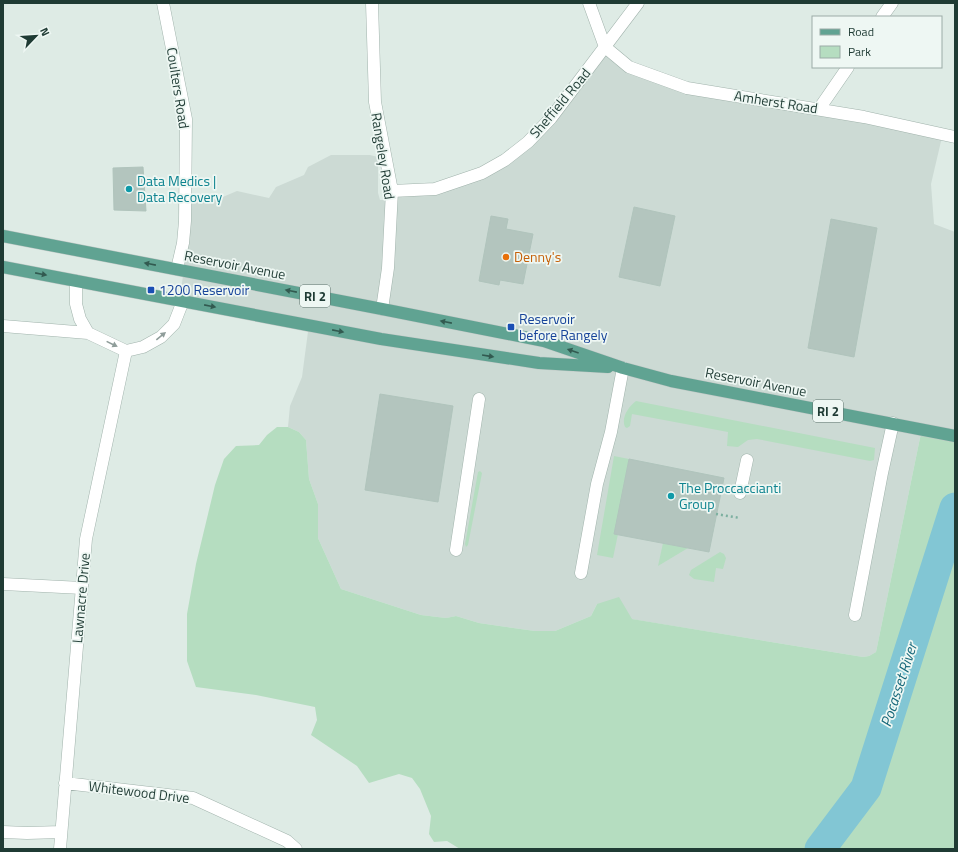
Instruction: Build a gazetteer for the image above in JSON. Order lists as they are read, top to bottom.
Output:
{
  "streets": {
    "main road": ["Reservoir Avenue", "RI 2"],
    "street": [
      "Coulters Road",
      "Amherst Road",
      "Sheffield Road",
      "Rangeley Road",
      "Lawnacre Drive",
      "Whitewood Drive"
    ]
  },
  "crossings": [
    ["Coulters Road", "Reservoir Avenue"],
    ["Amherst Road", "Sheffield Road"],
    ["Sheffield Road", "Rangeley Road"],
    ["Rangeley Road", "Reservoir Avenue"],
    ["Lawnacre Drive", "Whitewood Drive"]
  ],
  "water": ["Pocasset River"],
  "places": {
    "other": ["Data Medics | Data Recovery", "Denny's", "The Proccaccianti Group"],
    "transit": ["1200 Reservoir", "Reservoir before Rangely"]
  },
  "legend": ["Road", "Park"],
  "north": "top right"
}
